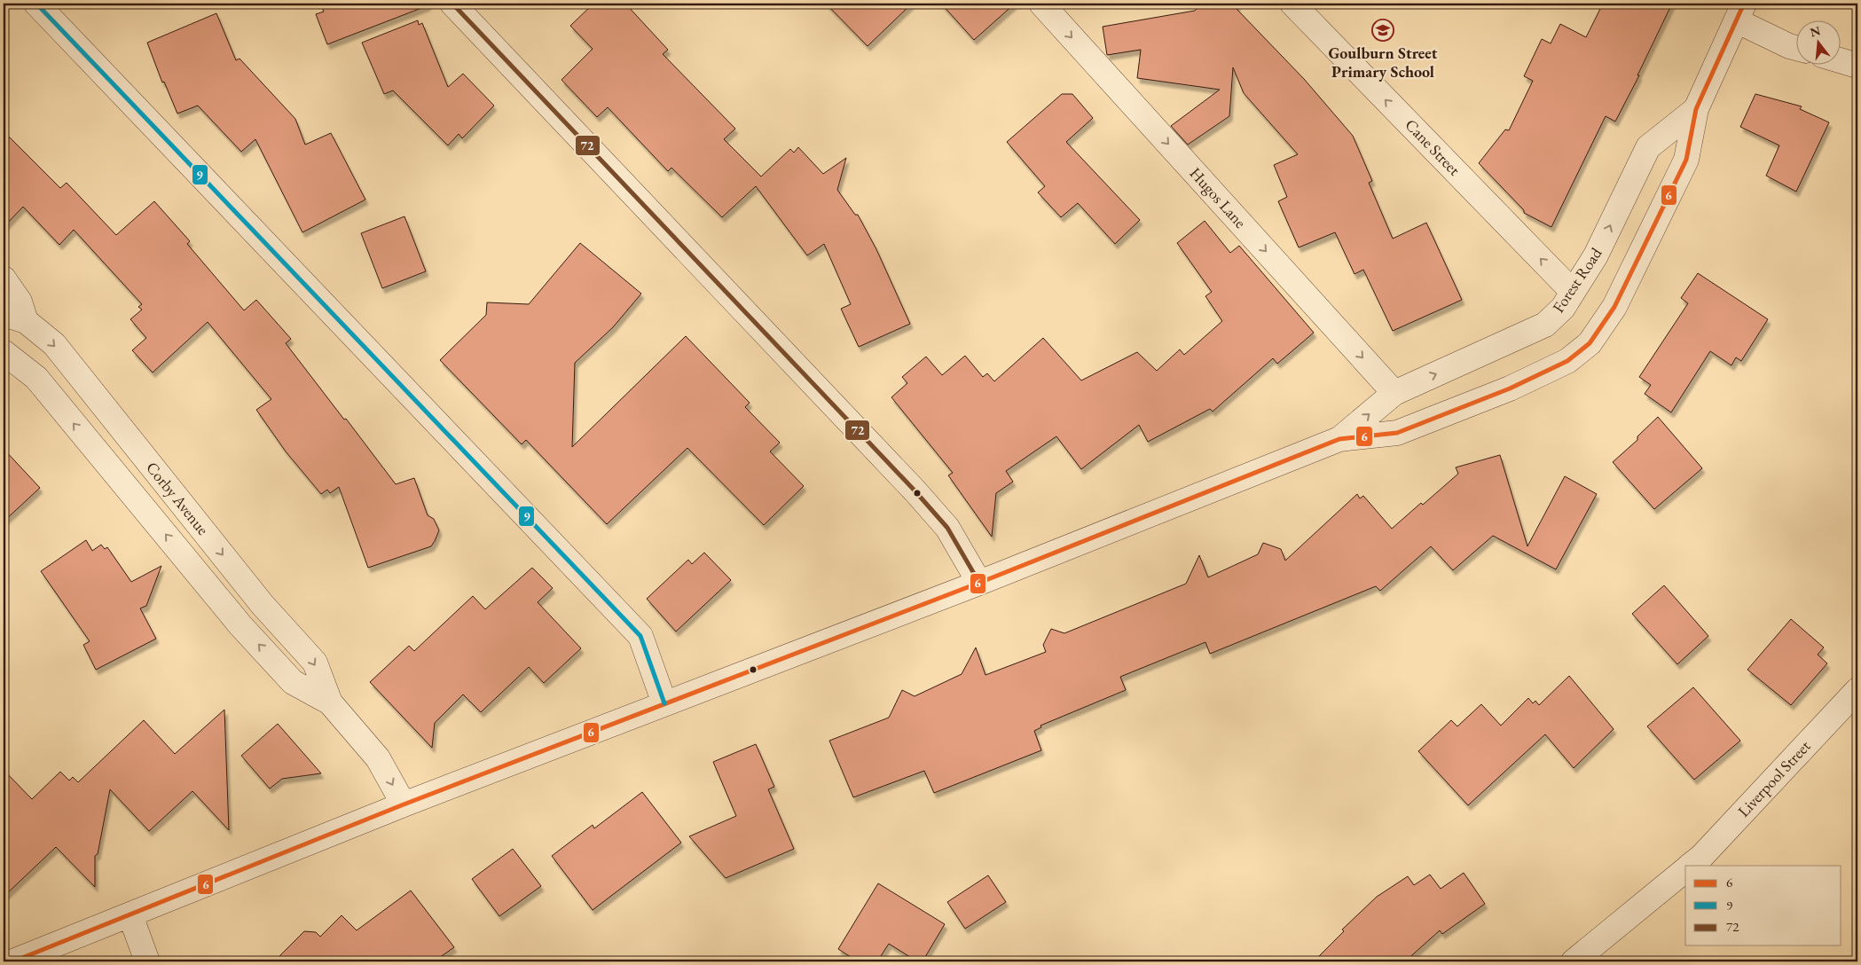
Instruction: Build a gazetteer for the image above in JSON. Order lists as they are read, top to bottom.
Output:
{
  "streets": {
    "street": [
      "Cane Street",
      "Hugos Lane",
      "Forest Road",
      "Corby Avenue",
      "Liverpool Street"
    ]
  },
  "crossings": [
    ["Cane Street", "Forest Road"],
    ["Hugos Lane", "Forest Road"],
    ["Forest Road", "Corby Avenue"]
  ],
  "one_way": ["Cane Street", "Hugos Lane"],
  "places": {
    "school or university": ["Goulburn Street Primary School"]
  },
  "lines": ["transit line 6", "transit line 9", "transit line 72"],
  "legend": ["6", "9", "72"],
  "north": "top"
}
